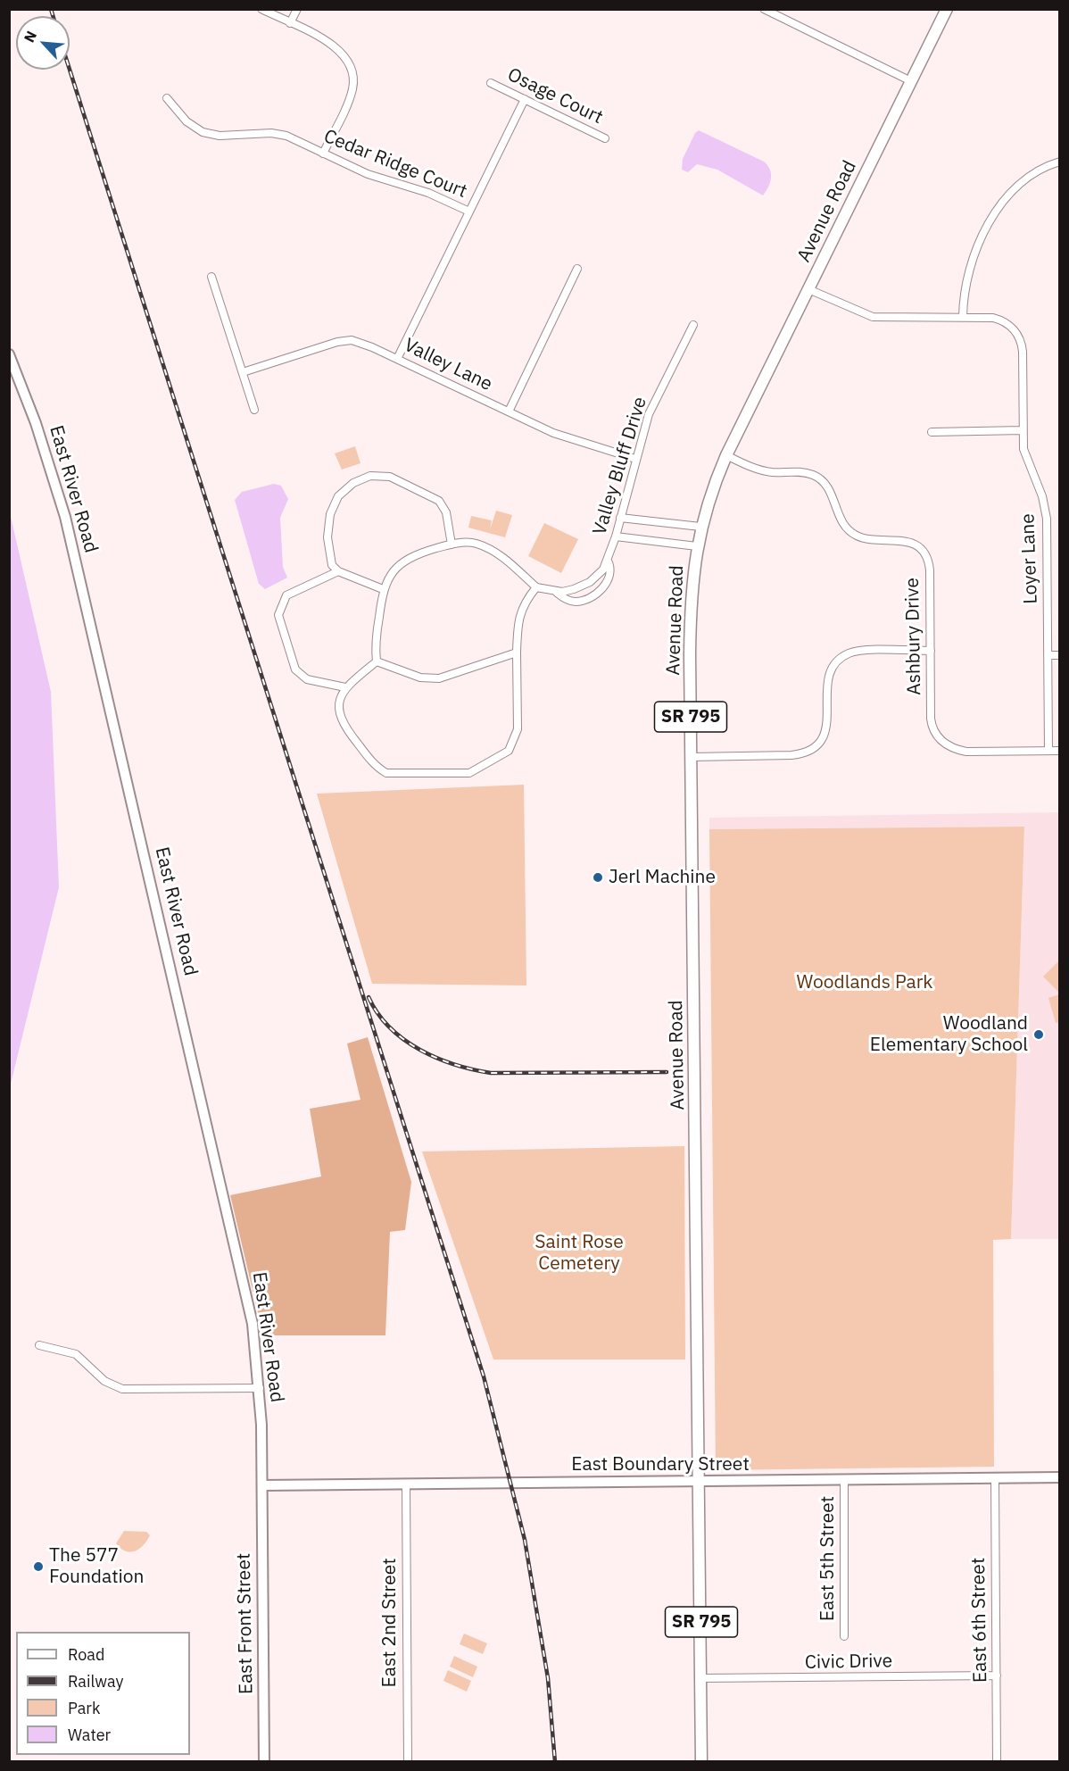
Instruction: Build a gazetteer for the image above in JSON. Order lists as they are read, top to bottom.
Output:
{
  "streets": {
    "main road": [
      "Avenue Road",
      "East River Road",
      "SR 795",
      "East Boundary Street",
      "East Front Street"
    ],
    "street": [
      "Osage Court",
      "Cedar Ridge Court",
      "Valley Lane",
      "Valley Bluff Drive",
      "Loyer Lane",
      "Ashbury Drive",
      "East 5th Street",
      "East 6th Street",
      "East 2nd Street",
      "Civic Drive"
    ]
  },
  "crossings": [
    ["Avenue Road", "Loyer Lane"],
    ["Avenue Road", "Ashbury Drive"],
    ["Avenue Road", "SR 795"],
    ["Avenue Road", "East Boundary Street"],
    ["Valley Lane", "Valley Bluff Drive"],
    ["East River Road", "East Boundary Street"],
    ["East River Road", "East Front Street"],
    ["Loyer Lane", "Ashbury Drive"],
    ["SR 795", "East Boundary Street"],
    ["SR 795", "Civic Drive"],
    ["East Boundary Street", "East 5th Street"],
    ["East Boundary Street", "East 6th Street"],
    ["East Boundary Street", "East 2nd Street"],
    ["East Boundary Street", "East Front Street"],
    ["East 6th Street", "Civic Drive"]
  ],
  "parks": ["Woodlands Park", "Saint Rose Cemetery"],
  "places": ["Jerl Machine", "Woodland Elementary School", "The 577 Foundation"],
  "legend": [
    "Road",
    "Railway",
    "Park",
    "Water"
  ],
  "north": "top left"
}
